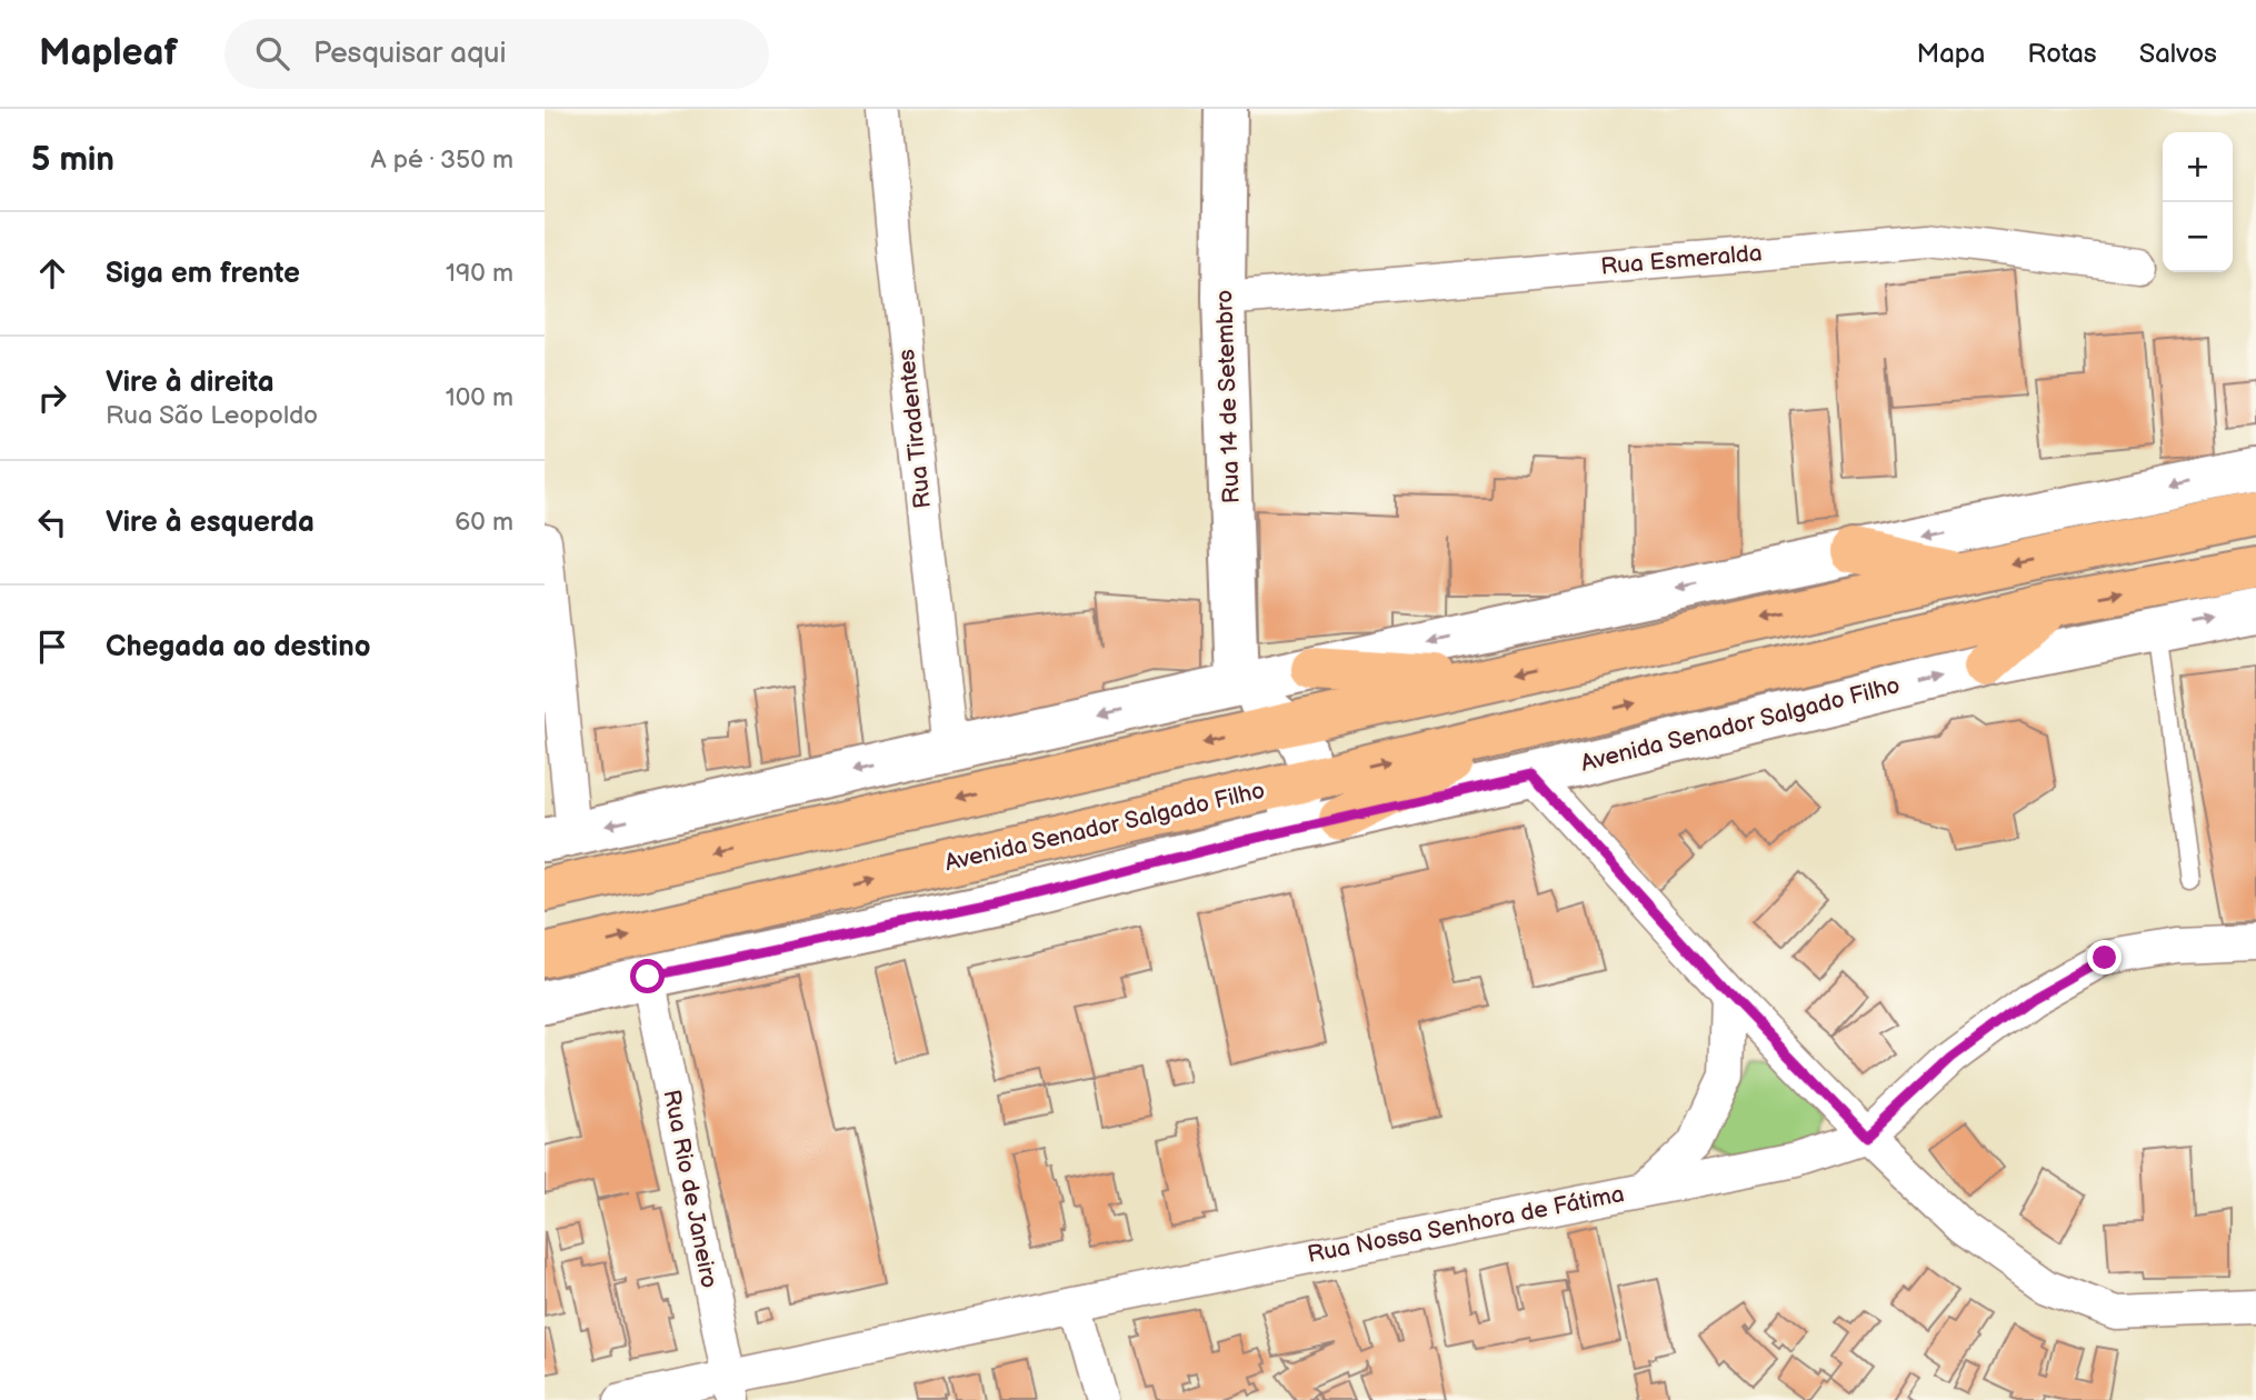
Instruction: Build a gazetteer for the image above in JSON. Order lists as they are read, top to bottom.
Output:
{
  "streets": {
    "main road": ["Avenida Senador Salgado Filho"],
    "street": [
      "Rua Esmeralda",
      "Rua 14 de Setembro",
      "Rua Tiradentes",
      "Rua Rio de Janeiro",
      "Rua Nossa Senhora de Fátima"
    ]
  },
  "crossings": [
    ["Rua Esmeralda", "Rua 14 de Setembro"],
    ["Avenida Senador Salgado Filho", "Rua Rio de Janeiro"],
    ["Rua Rio de Janeiro", "Rua Nossa Senhora de Fátima"]
  ],
  "page": {
    "header": "Mapleaf",
    "search": "Pesquisar aqui",
    "nav": ["Mapa", "Rotas", "Salvos"],
    "heading": ["5 min", "A pé · 350 m"],
    "map_buttons": ["+", "−"],
    "list": [
      ["Siga em frente", "190 m"],
      ["Vire à direita", "Rua São Leopoldo", "100 m"],
      ["Vire à esquerda", "60 m"],
      "Chegada ao destino"
    ]
  }
}
